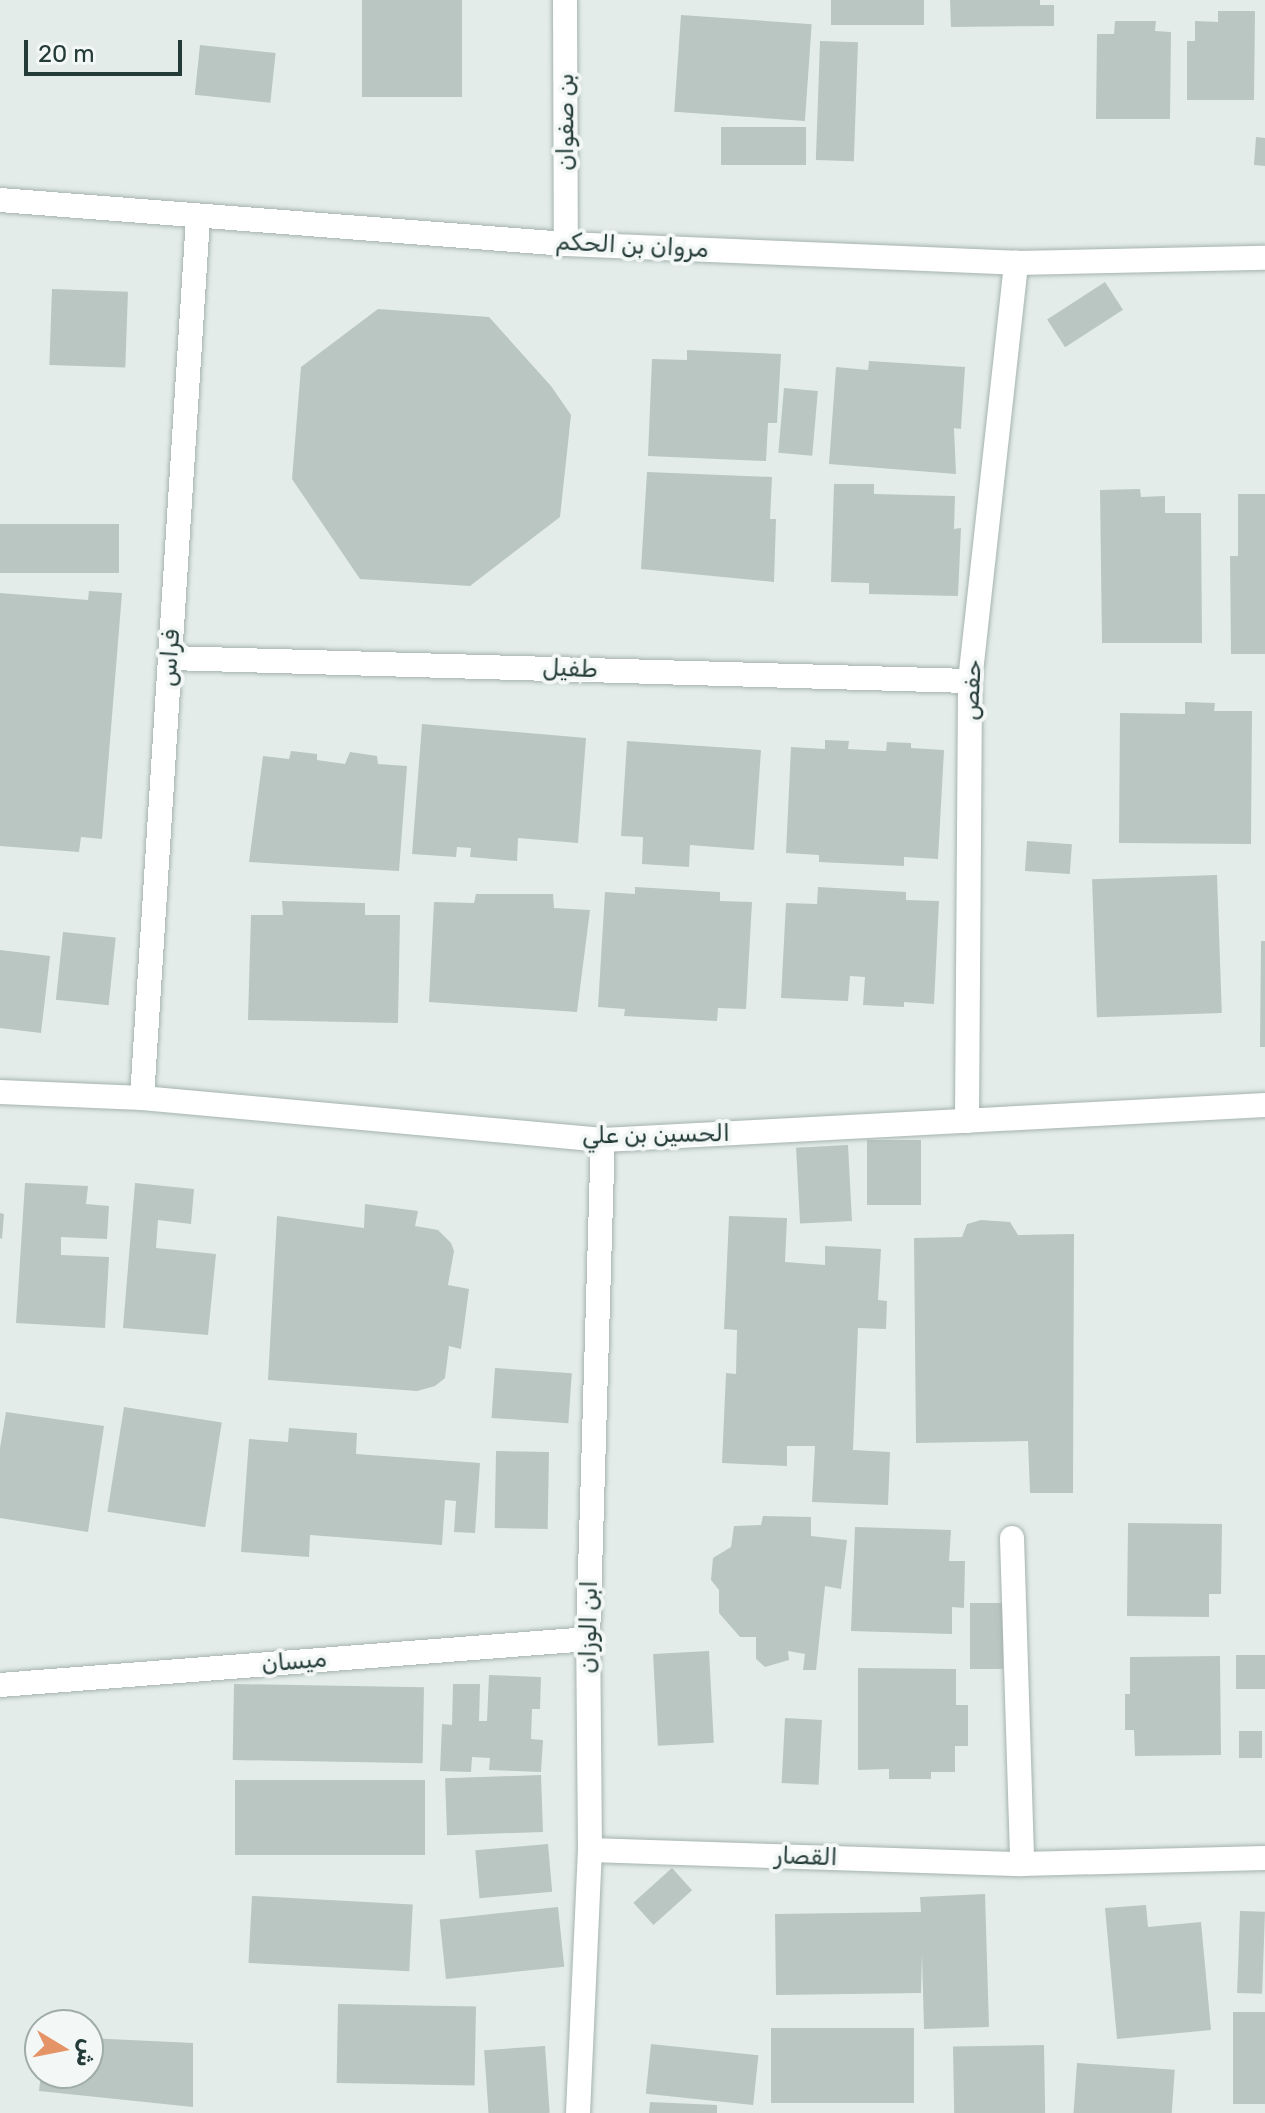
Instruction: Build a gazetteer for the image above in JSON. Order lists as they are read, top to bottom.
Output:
{
  "streets": {
    "street": [
      "بن صفوان",
      "مروان بن الحكم",
      "فراس",
      "طفيل",
      "حفص",
      "الحسين بن علي",
      "ابن الوزان",
      "ميسان",
      "القصار"
    ]
  },
  "crossings": [
    ["بن صفوان", "مروان بن الحكم"],
    ["مروان بن الحكم", "فراس"],
    ["مروان بن الحكم", "حفص"],
    ["فراس", "طفيل"],
    ["فراس", "الحسين بن علي"],
    ["طفيل", "حفص"],
    ["حفص", "الحسين بن علي"],
    ["الحسين بن علي", "ابن الوزان"],
    ["ابن الوزان", "ميسان"],
    ["ابن الوزان", "القصار"]
  ],
  "scale_bar": "20 m",
  "north": "right"
}
